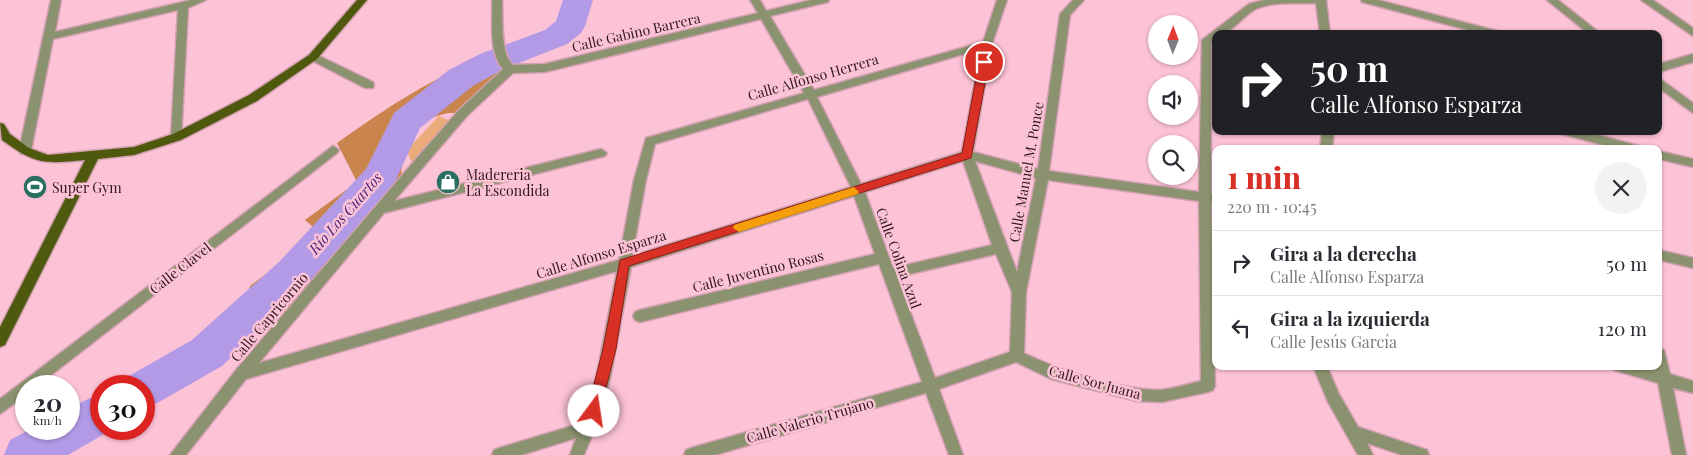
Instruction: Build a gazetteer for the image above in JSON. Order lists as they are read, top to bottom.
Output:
{
  "streets": {
    "street": [
      "Calle Gabino Barrera",
      "Calle Alfonso Herrera",
      "Calle Manuel M. Ponce",
      "Calle Alfonso Esparza",
      "Calle Colina Azul",
      "Calle Clavel",
      "Calle Juventino Rosas",
      "Calle Capricornio",
      "Calle Sor Juana",
      "Calle Valerio Trujano"
    ]
  },
  "crossings": [
    ["Calle Gabino Barrera", "Calle Colina Azul"],
    ["Calle Gabino Barrera", "Calle Capricornio"],
    ["Calle Alfonso Herrera", "Calle Alfonso Esparza"],
    ["Calle Alfonso Herrera", "Calle Colina Azul"],
    ["Calle Manuel M. Ponce", "Calle Sor Juana"],
    ["Calle Alfonso Esparza", "Calle Colina Azul"],
    ["Calle Alfonso Esparza", "Calle Capricornio"],
    ["Calle Colina Azul", "Calle Juventino Rosas"],
    ["Calle Colina Azul", "Calle Valerio Trujano"]
  ],
  "water": ["Río Los Cuartos"],
  "places": {
    "shop": ["Madereria La Escondida"],
    "sports": ["Super Gym"]
  },
  "north": "top",
  "page": {
    "turn": ["50 m", "Calle Alfonso Esparza"],
    "heading": ["1 min", "220 m · 10:45"],
    "list": [
      {
        "name": "Gira a la derecha",
        "note": "Calle Alfonso Esparza",
        "value": "50 m"
      },
      {
        "name": "Gira a la izquierda",
        "note": "Calle Jesús García",
        "value": "120 m"
      }
    ],
    "speed": "20 km/h",
    "limit": "30"
  }
}
